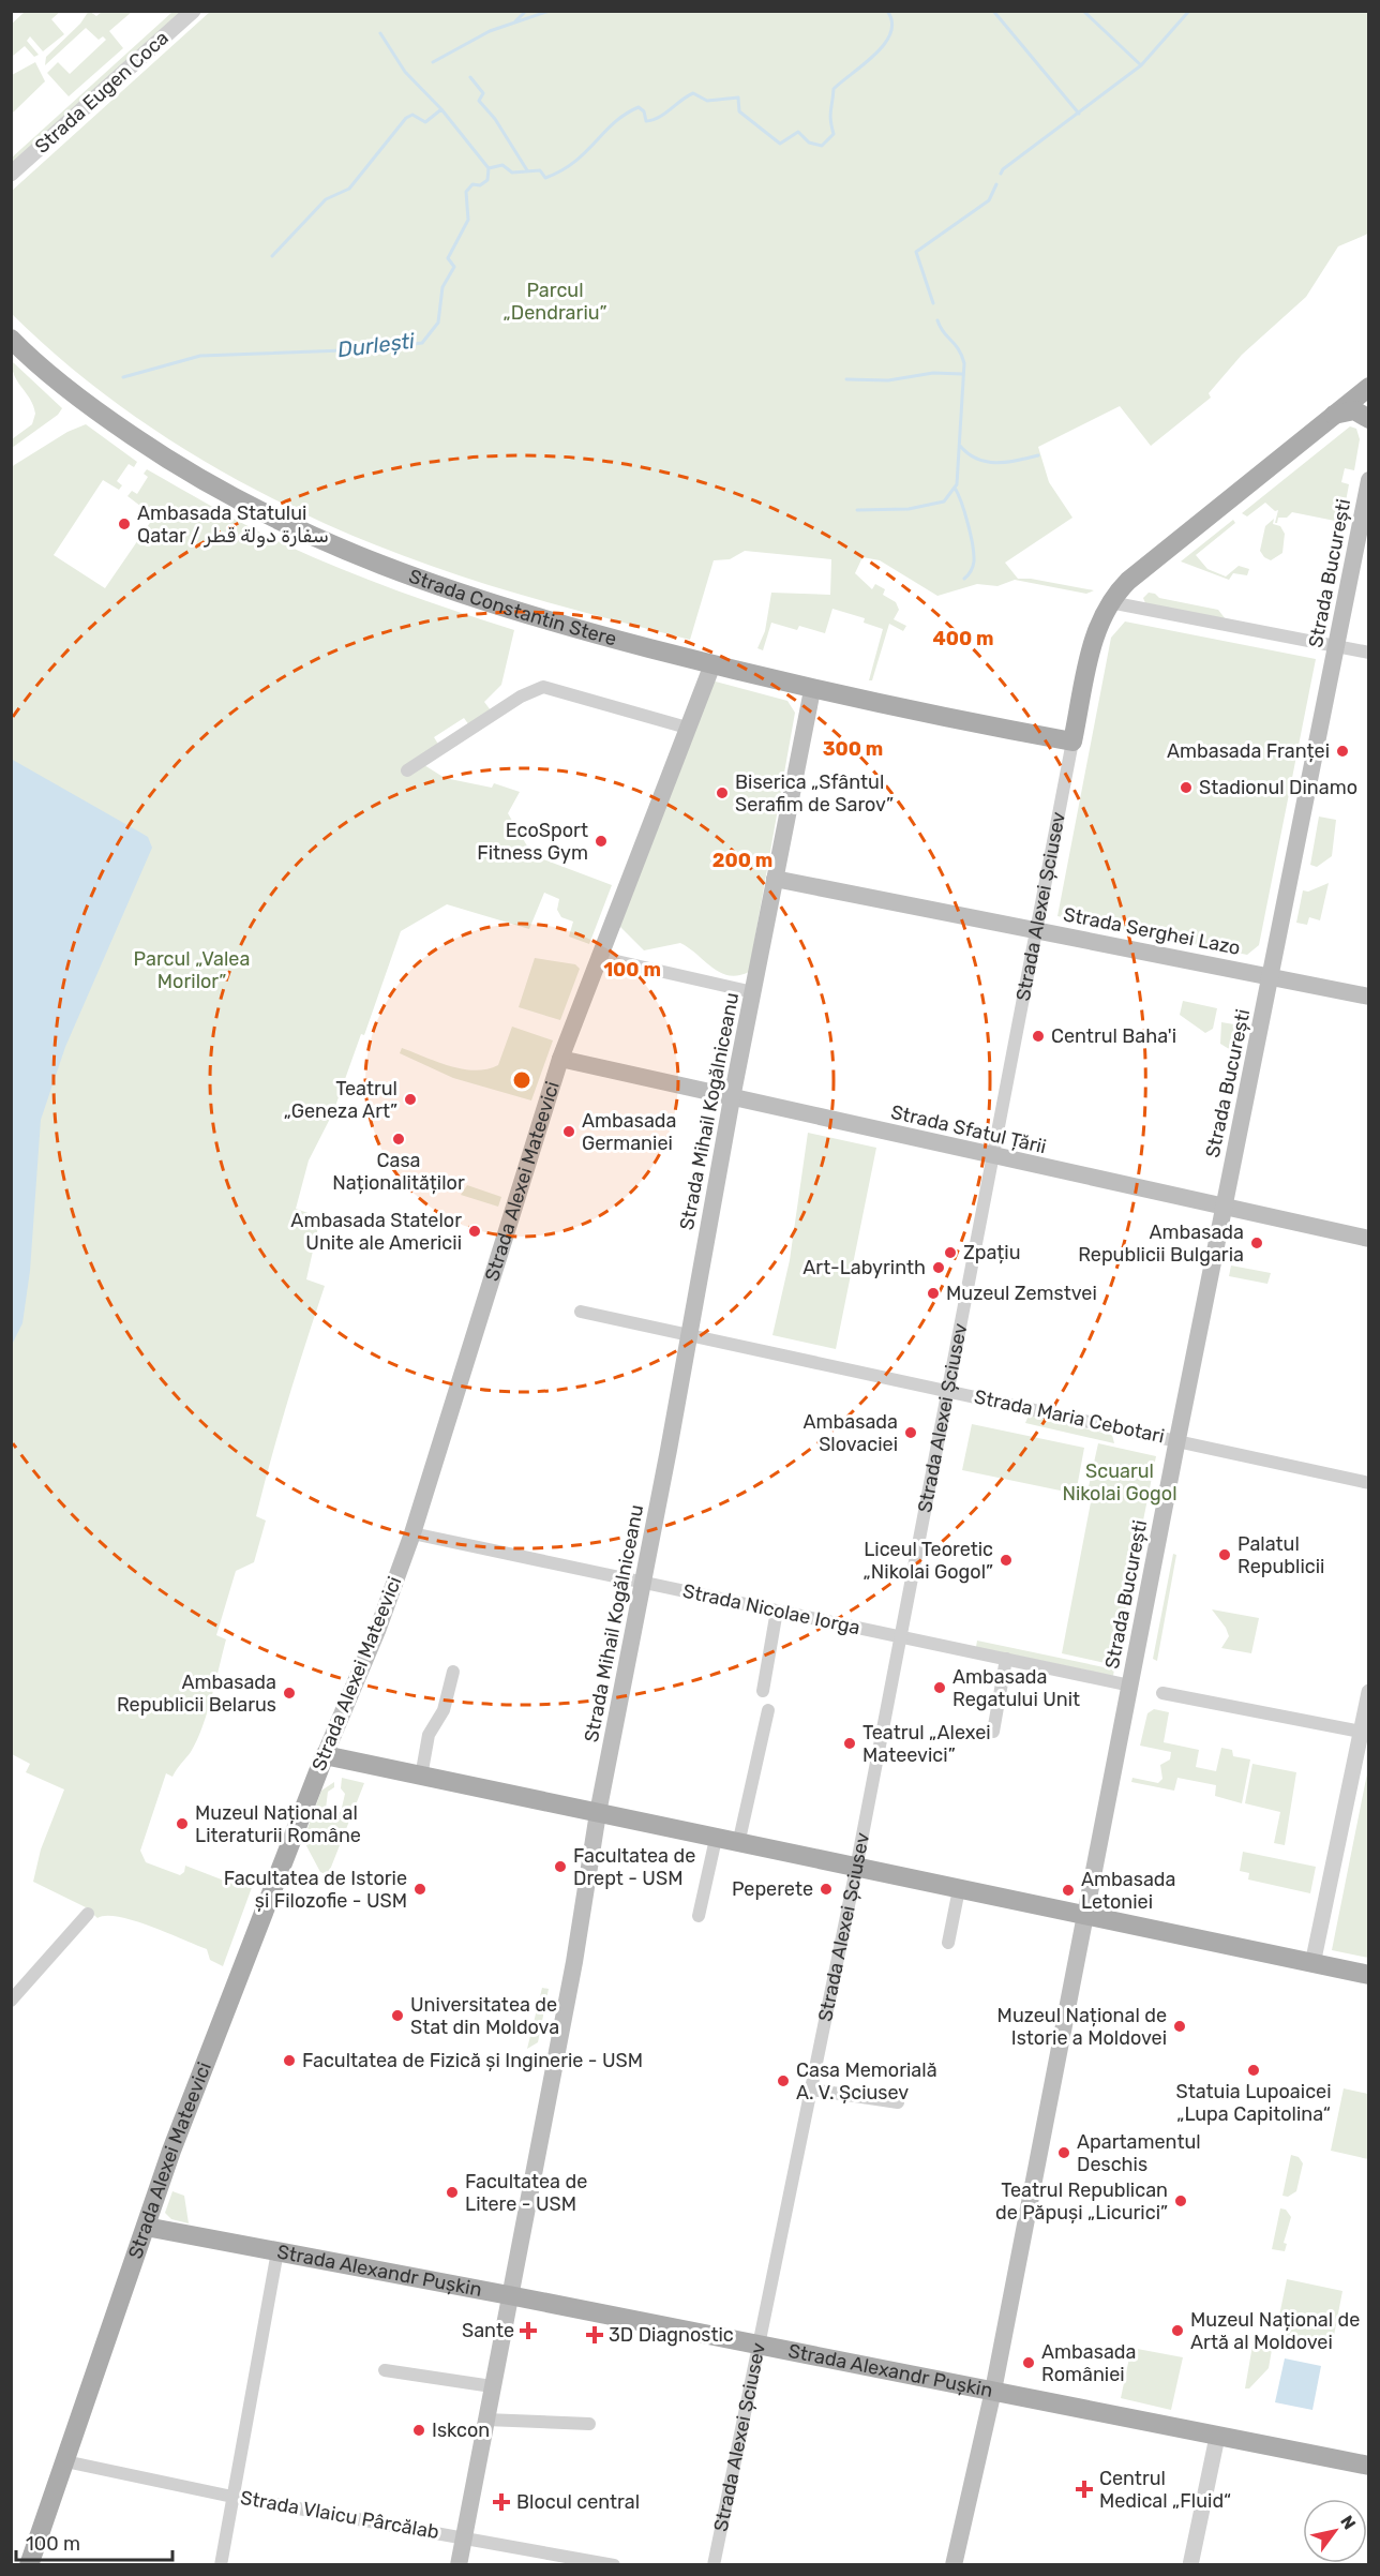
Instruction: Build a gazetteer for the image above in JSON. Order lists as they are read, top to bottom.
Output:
{
  "streets": {
    "main road": [
      "Strada București",
      "Strada Constantin Stere",
      "Strada Alexei Șciusev",
      "Strada Serghei Lazo",
      "Strada Mihail Kogălniceanu",
      "Strada Sfatul Țării",
      "Strada Alexei Mateevici",
      "Strada Alexandr Pușkin"
    ],
    "street": [
      "Strada Eugen Coca",
      "Strada Maria Cebotari",
      "Strada Nicolae Iorga",
      "Strada Vlaicu Pârcălab"
    ]
  },
  "crossings": [
    ["Strada București", "Strada Serghei Lazo"],
    ["Strada București", "Strada Sfatul Țării"],
    ["Strada București", "Strada Maria Cebotari"],
    ["Strada București", "Strada Nicolae Iorga"],
    ["Strada București", "Strada Alexandr Pușkin"],
    ["Strada Constantin Stere", "Strada Alexei Șciusev"],
    ["Strada Constantin Stere", "Strada Mihail Kogălniceanu"],
    ["Strada Constantin Stere", "Strada Alexei Mateevici"],
    ["Strada Alexei Șciusev", "Strada Serghei Lazo"],
    ["Strada Alexei Șciusev", "Strada Sfatul Țării"],
    ["Strada Alexei Șciusev", "Strada Maria Cebotari"],
    ["Strada Alexei Șciusev", "Strada Nicolae Iorga"],
    ["Strada Alexei Șciusev", "Strada Alexandr Pușkin"],
    ["Strada Serghei Lazo", "Strada Mihail Kogălniceanu"],
    ["Strada Mihail Kogălniceanu", "Strada Sfatul Țării"],
    ["Strada Mihail Kogălniceanu", "Strada Maria Cebotari"],
    ["Strada Mihail Kogălniceanu", "Strada Nicolae Iorga"],
    ["Strada Mihail Kogălniceanu", "Strada Alexandr Pușkin"],
    ["Strada Mihail Kogălniceanu", "Strada Vlaicu Pârcălab"],
    ["Strada Sfatul Țării", "Strada Alexei Mateevici"],
    ["Strada Alexei Mateevici", "Strada Nicolae Iorga"],
    ["Strada Alexei Mateevici", "Strada Alexandr Pușkin"],
    ["Strada Alexei Mateevici", "Strada Vlaicu Pârcălab"]
  ],
  "water": ["Durlești"],
  "parks": ["Parcul „Dendrariu”", "Parcul „Valea Morilor”", "Scuarul Nikolai Gogol"],
  "places": {
    "other": [
      "Ambasada Statului Qatar / سفارة دولة قطر",
      "Ambasada Franței",
      "Stadionul Dinamo",
      "Biserica „Sfântul Serafim de Sarov”",
      "EcoSport Fitness Gym",
      "Centrul Baha'i",
      "Teatrul „Geneza Art”",
      "Ambasada Germaniei",
      "Casa Naționalităților",
      "Ambasada Statelor Unite ale Americii",
      "Ambasada Republicii Bulgaria",
      "Zpațiu",
      "Art-Labyrinth",
      "Muzeul Zemstvei",
      "Ambasada Slovaciei",
      "Palatul Republicii",
      "Liceul Teoretic „Nikolai Gogol”",
      "Ambasada Regatului Unit",
      "Ambasada Republicii Belarus",
      "Teatrul „Alexei Mateevici”",
      "Muzeul Național al Literaturii Române",
      "Facultatea de Drept - USM",
      "Facultatea de Istorie și Filozofie - USM",
      "Peperete",
      "Ambasada Letoniei",
      "Universitatea de Stat din Moldova",
      "Muzeul Național de Istorie a Moldovei",
      "Facultatea de Fizică și Inginerie - USM",
      "Statuia Lupoaicei „Lupa Capitolina“",
      "Casa Memorială A. V. Șciusev",
      "Apartamentul Deschis",
      "Facultatea de Litere - USM",
      "Teatrul Republican de Păpuși „Licurici”",
      "Muzeul Național de Artă al Moldovei",
      "Ambasada României",
      "Iskcon"
    ],
    "health": [
      "Sante",
      "3D Diagnostic",
      "Centrul Medical „Fluid“",
      "Blocul central"
    ]
  },
  "scale_bar": "100 m",
  "north": "top right",
  "rings": [
    "400 m",
    "300 m",
    "200 m",
    "100 m"
  ]
}
